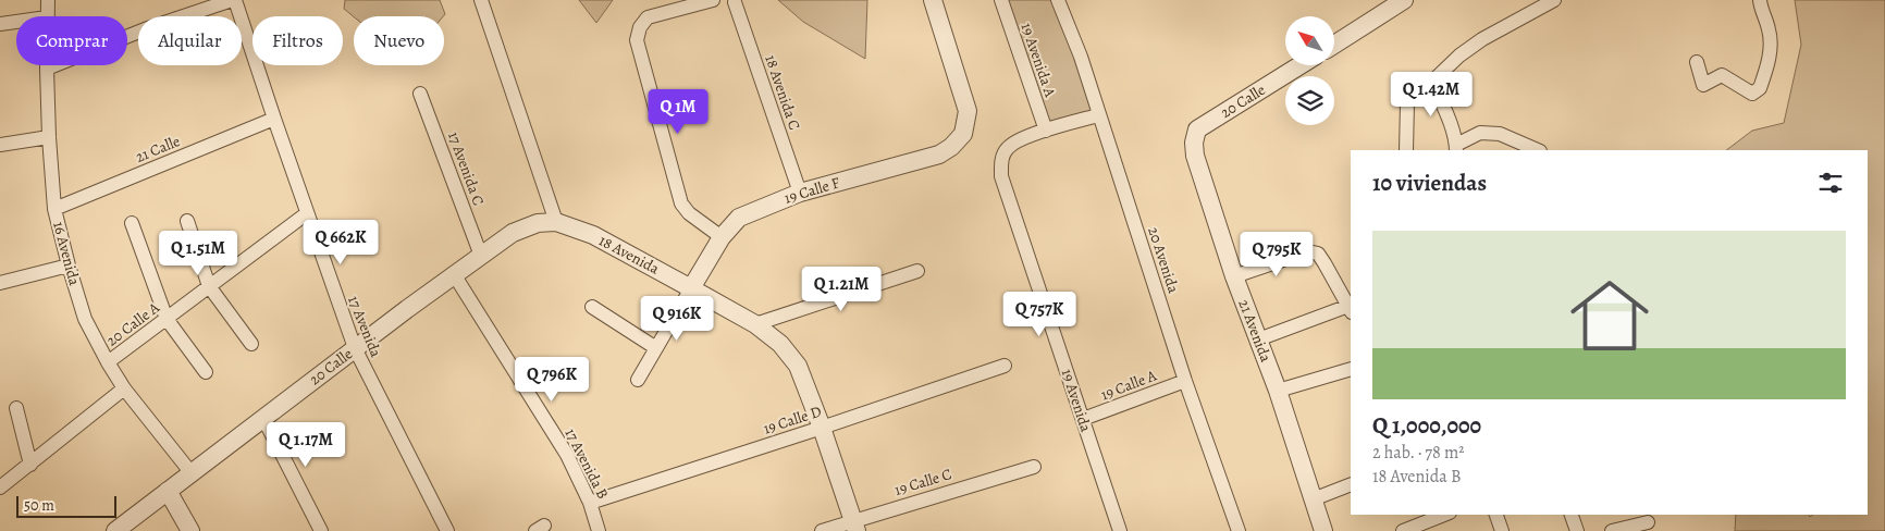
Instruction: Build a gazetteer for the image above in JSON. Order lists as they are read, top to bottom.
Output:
{
  "streets": {
    "street": [
      "19 Avenida A",
      "18 Avenida C",
      "20 Calle",
      "21 Calle",
      "17 Avenida C",
      "19 Calle F",
      "16 Avenida",
      "18 Avenida",
      "20 Avenida",
      "20 Calle A",
      "17 Avenida",
      "21 Avenida",
      "19 Calle A",
      "19 Avenida",
      "19 Calle D",
      "17 Avenida B",
      "19 Calle C"
    ]
  },
  "crossings": [
    ["19 Avenida A", "19 Avenida"],
    ["18 Avenida C", "19 Calle F"],
    ["20 Calle", "17 Avenida C"],
    ["20 Calle", "16 Avenida"],
    ["20 Calle", "18 Avenida"],
    ["20 Calle", "17 Avenida"],
    ["20 Calle", "21 Avenida"],
    ["20 Calle", "17 Avenida B"],
    ["21 Calle", "16 Avenida"],
    ["21 Calle", "17 Avenida"],
    ["19 Calle F", "18 Avenida"],
    ["16 Avenida", "20 Calle A"],
    ["18 Avenida", "19 Calle D"],
    ["18 Avenida", "19 Calle C"],
    ["20 Avenida", "19 Calle A"],
    ["20 Calle A", "17 Avenida"],
    ["19 Calle A", "19 Avenida"],
    ["19 Calle D", "17 Avenida B"]
  ],
  "scale_bar": "50 m",
  "north": "top left",
  "page": {
    "chip": [
      "Comprar",
      "Alquilar",
      "Filtros",
      "Nuevo"
    ],
    "price": [
      "Q 1.42M",
      "Q 1M",
      "Q 662K",
      "Q 1.51M",
      "Q 795K",
      "Q 1.21M",
      "Q 757K",
      "Q 916K",
      "Q 796K",
      "Q 1.17M"
    ],
    "heading": "10 viviendas",
    "list": [
      {
        "name": "Q 1,000,000",
        "note": "2 hab. · 78 m² · 18 Avenida B"
      }
    ],
    "scale": "50 m"
  }
}
